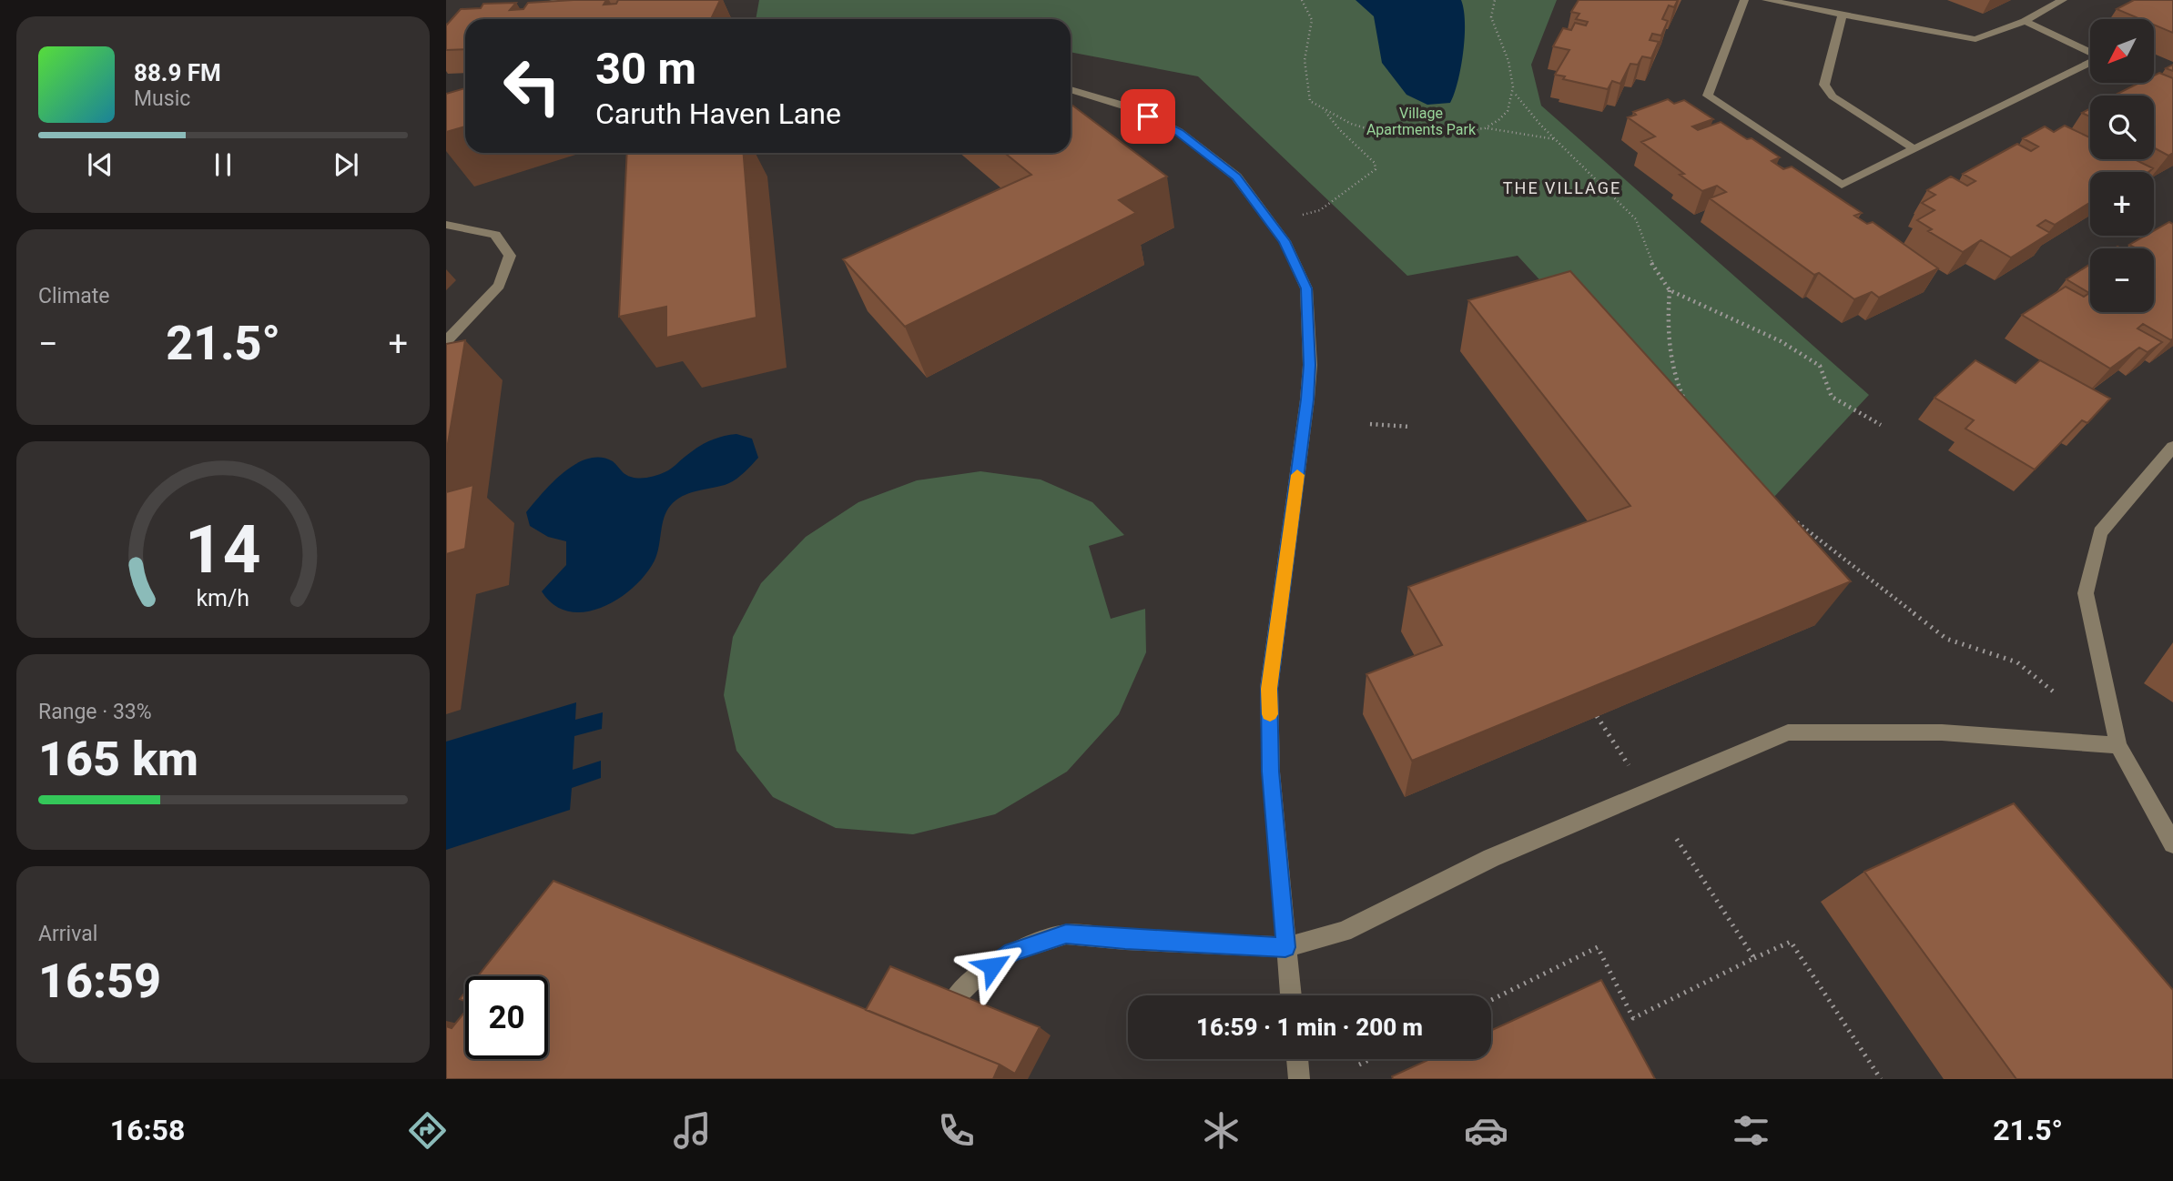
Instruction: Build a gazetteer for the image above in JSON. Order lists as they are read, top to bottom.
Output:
{
  "districts": ["THE VILLAGE"],
  "parks": ["Village Apartments Park"],
  "north": "bottom left",
  "page": {
    "map_buttons": ["+", "−"],
    "turn": ["30 m", "Caruth Haven Lane"],
    "song": ["88.9 FM", "Music"],
    "tile": [
      "Climate",
      ["Range · 33%", "165 km"],
      ["Arrival", "16:59"]
    ],
    "heat": ["−", "21.5°", "+"],
    "limit": "20",
    "trip": "16:59 · 1 min · 200 m",
    "tabs": ["16:58", "21.5°"],
    "gauge": ["14", "km/h"]
  }
}
